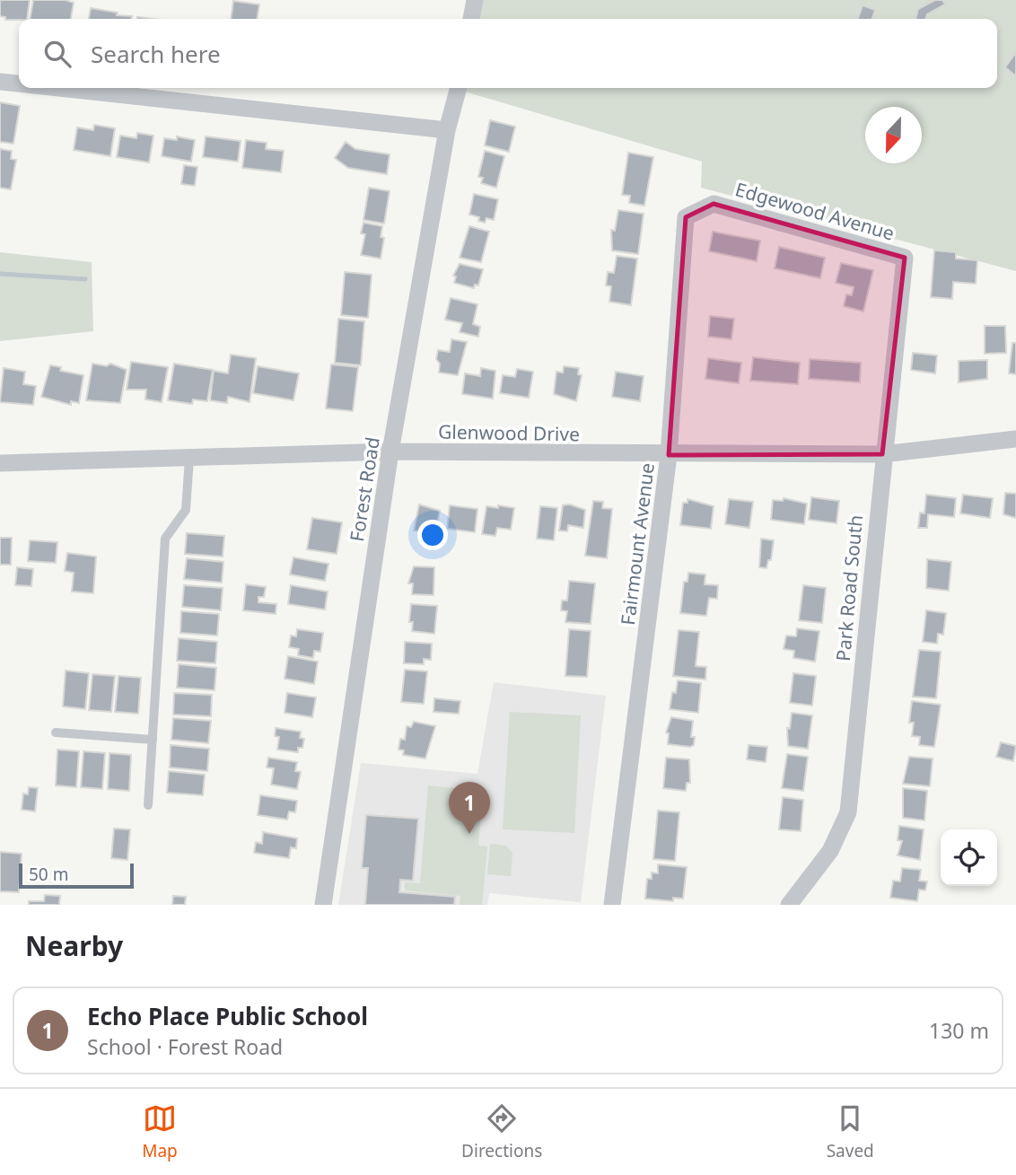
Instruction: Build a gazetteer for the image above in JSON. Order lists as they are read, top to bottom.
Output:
{
  "streets": {
    "street": [
      "Edgewood Avenue",
      "Glenwood Drive",
      "Forest Road",
      "Fairmount Avenue",
      "Park Road South"
    ]
  },
  "crossings": [
    ["Edgewood Avenue", "Fairmount Avenue"],
    ["Edgewood Avenue", "Park Road South"],
    ["Glenwood Drive", "Forest Road"],
    ["Glenwood Drive", "Fairmount Avenue"],
    ["Glenwood Drive", "Park Road South"]
  ],
  "scale_bar": "50 m",
  "north": "bottom",
  "page": {
    "search": "Search here",
    "pins": "1",
    "scale": "50 m",
    "heading": "Nearby",
    "list": [
      {
        "mark": "1",
        "name": "Echo Place Public School",
        "note": "School · Forest Road",
        "value": "130 m"
      }
    ],
    "nav": ["Map", "Directions", "Saved"]
  }
}
